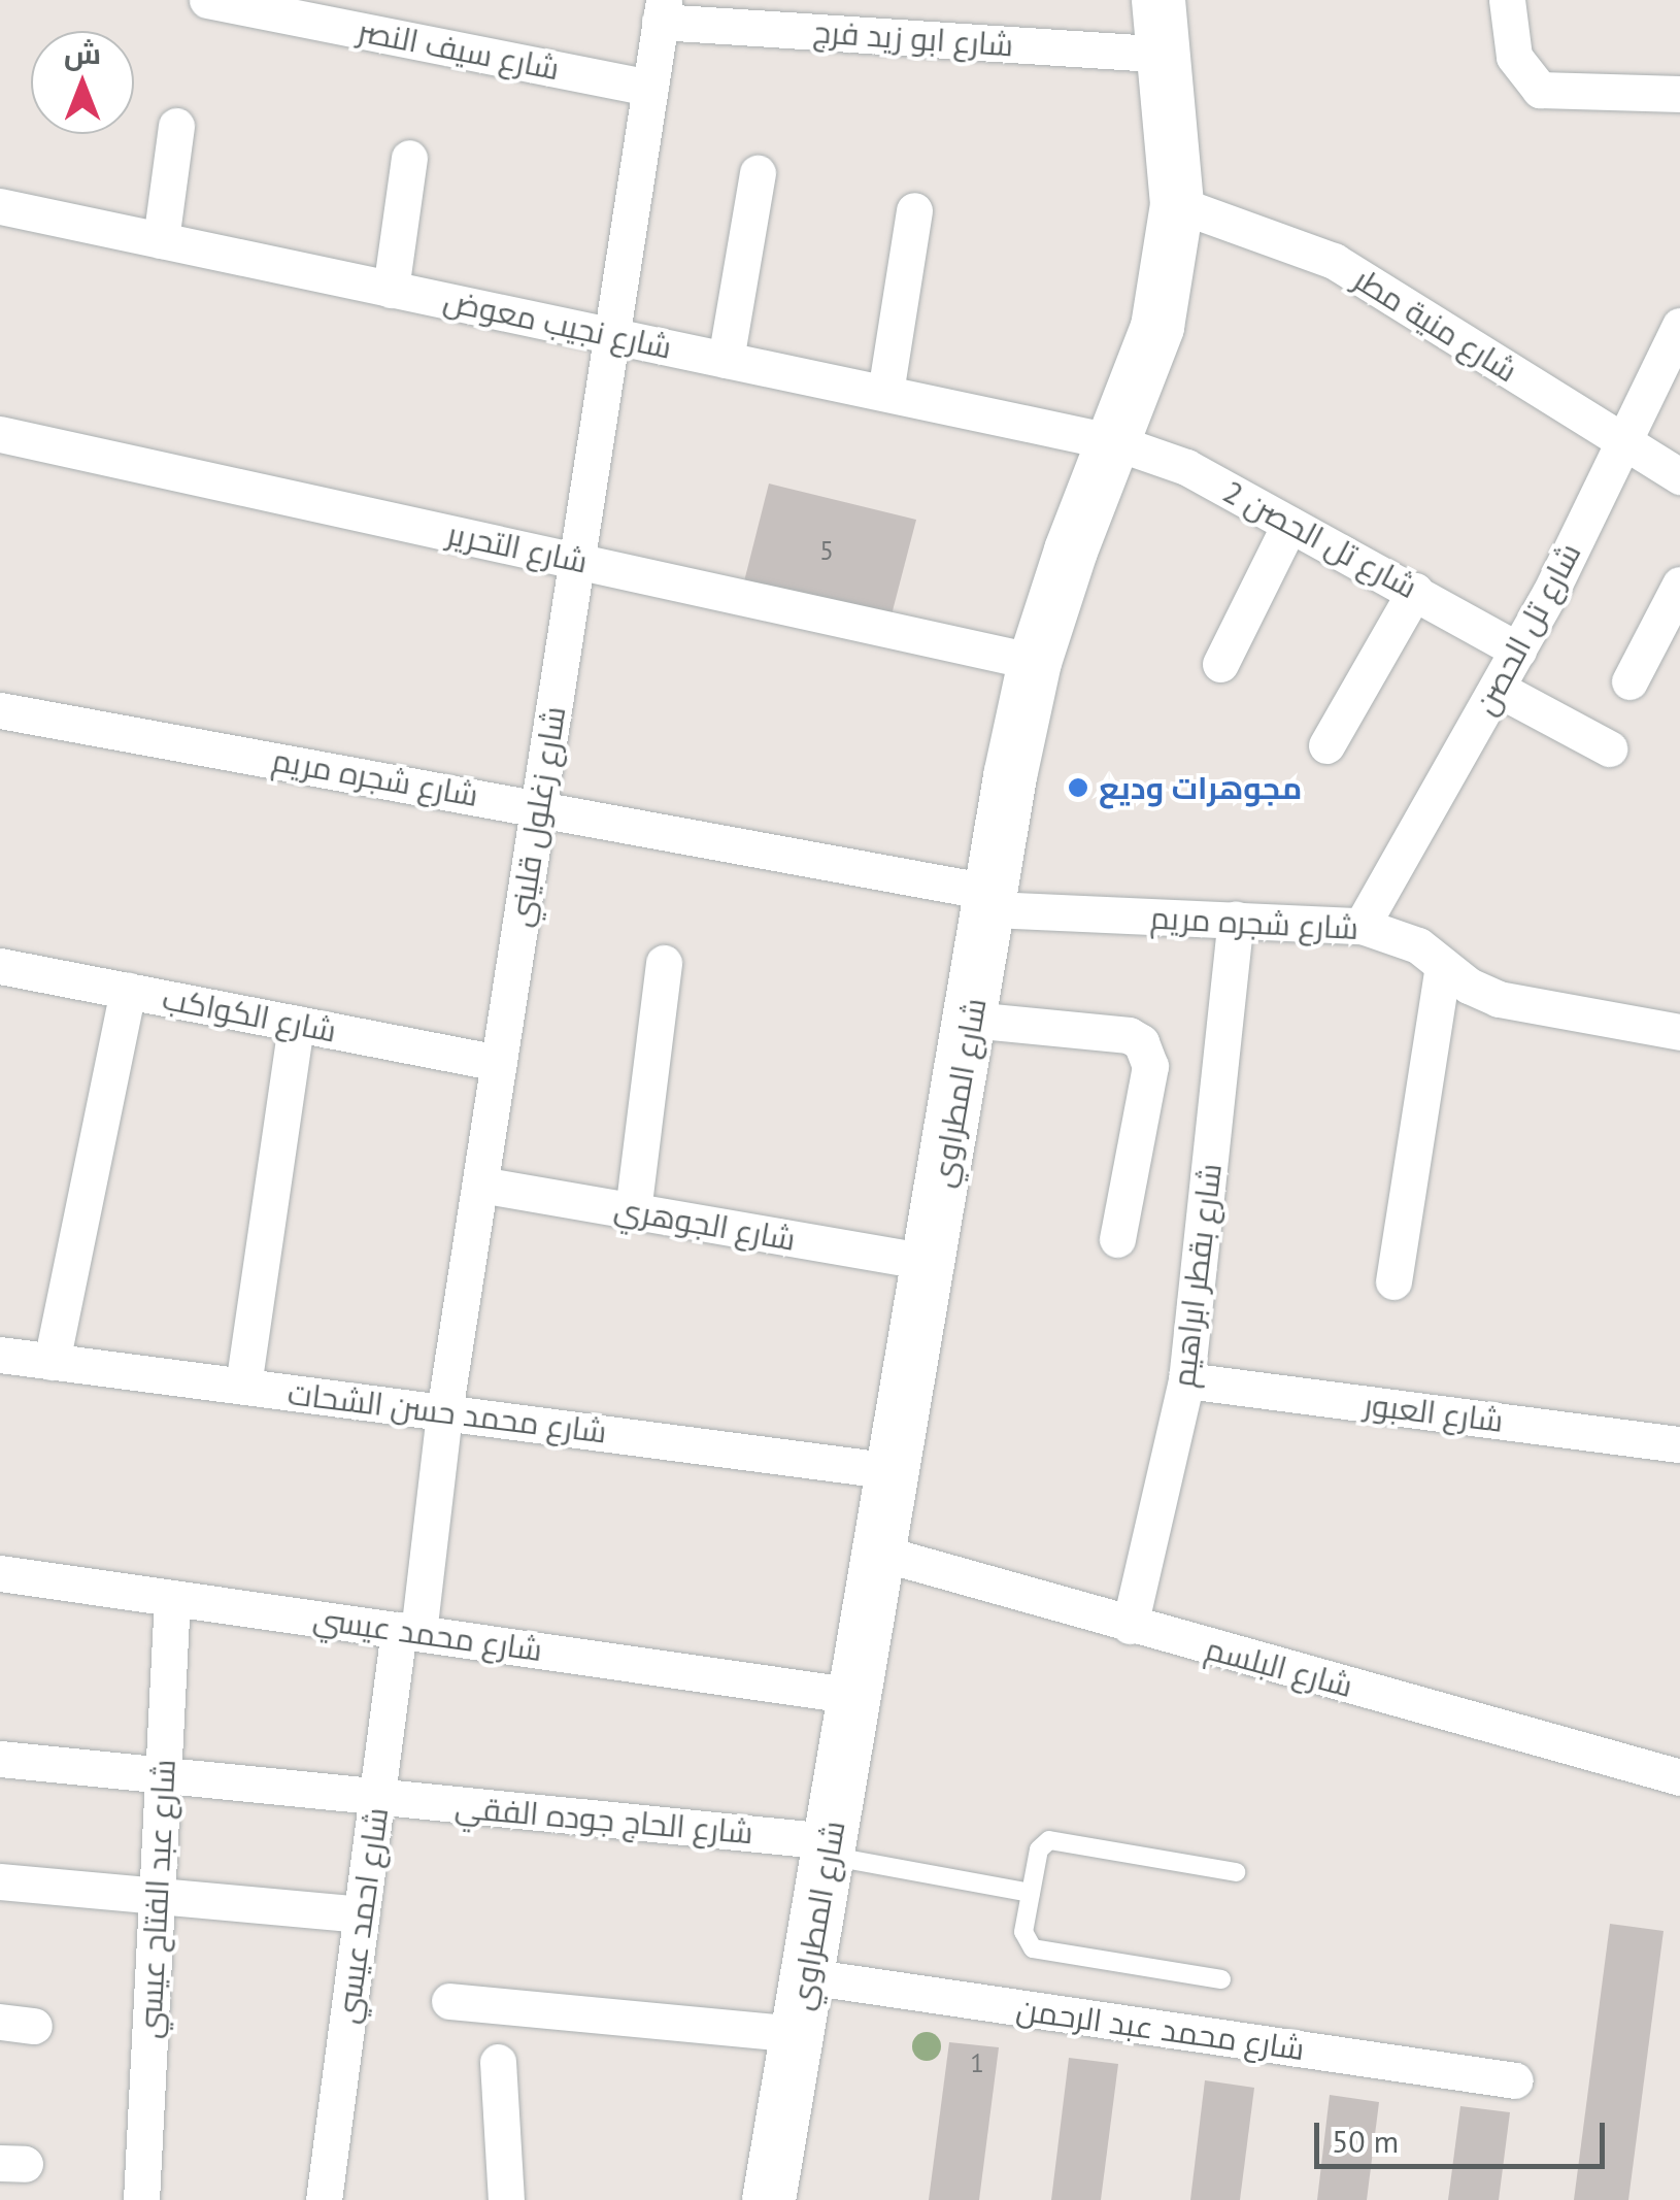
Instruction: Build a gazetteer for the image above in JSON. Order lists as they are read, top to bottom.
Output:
{
  "streets": {
    "street": [
      "شارع ابو زيد فرج",
      "شارع سيف النصر",
      "شارع نجيب معوض",
      "شارع منية مطر",
      "شارع تل الحصن 2",
      "شارع التحرير",
      "شارع تل الحصن",
      "شارع شجره مريم",
      "شارع زغلول قليني",
      "شارع الكواكب",
      "شارع المطراوي",
      "شارع الجوهري",
      "شارع بقطر ابراهيم",
      "شارع محمد حسن الشحات",
      "شارع العبور",
      "شارع محمد عيسي",
      "شارع البلسم",
      "شارع الحاج جوده الفقي",
      "شارع عبد الفتاح عيسي",
      "شارع احمد عيسي",
      "شارع محمد عبد الرحمن"
    ]
  },
  "crossings": [
    ["شارع ابو زيد فرج", "شارع زغلول قليني"],
    ["شارع ابو زيد فرج", "شارع المطراوي"],
    ["شارع سيف النصر", "شارع زغلول قليني"],
    ["شارع نجيب معوض", "شارع تل الحصن 2"],
    ["شارع نجيب معوض", "شارع زغلول قليني"],
    ["شارع نجيب معوض", "شارع المطراوي"],
    ["شارع منية مطر", "شارع تل الحصن"],
    ["شارع منية مطر", "شارع المطراوي"],
    ["شارع تل الحصن 2", "شارع تل الحصن"],
    ["شارع تل الحصن 2", "شارع المطراوي"],
    ["شارع التحرير", "شارع زغلول قليني"],
    ["شارع التحرير", "شارع المطراوي"],
    ["شارع تل الحصن", "شارع شجره مريم"],
    ["شارع شجره مريم", "شارع زغلول قليني"],
    ["شارع شجره مريم", "شارع المطراوي"],
    ["شارع شجره مريم", "شارع بقطر ابراهيم"],
    ["شارع زغلول قليني", "شارع الكواكب"],
    ["شارع زغلول قليني", "شارع الجوهري"],
    ["شارع زغلول قليني", "شارع محمد حسن الشحات"],
    ["شارع زغلول قليني", "شارع محمد عيسي"],
    ["شارع زغلول قليني", "شارع احمد عيسي"],
    ["شارع المطراوي", "شارع الجوهري"],
    ["شارع المطراوي", "شارع محمد حسن الشحات"],
    ["شارع المطراوي", "شارع محمد عيسي"],
    ["شارع المطراوي", "شارع البلسم"],
    ["شارع المطراوي", "شارع الحاج جوده الفقي"],
    ["شارع المطراوي", "شارع محمد عبد الرحمن"],
    ["شارع بقطر ابراهيم", "شارع العبور"],
    ["شارع بقطر ابراهيم", "شارع البلسم"],
    ["شارع محمد عيسي", "شارع عبد الفتاح عيسي"],
    ["شارع محمد عيسي", "شارع احمد عيسي"],
    ["شارع الحاج جوده الفقي", "شارع عبد الفتاح عيسي"],
    ["شارع الحاج جوده الفقي", "شارع احمد عيسي"]
  ],
  "places": ["مجوهرات وديع"],
  "house_numbers": ["5", "1"],
  "scale_bar": "50 m",
  "north": "top"
}
